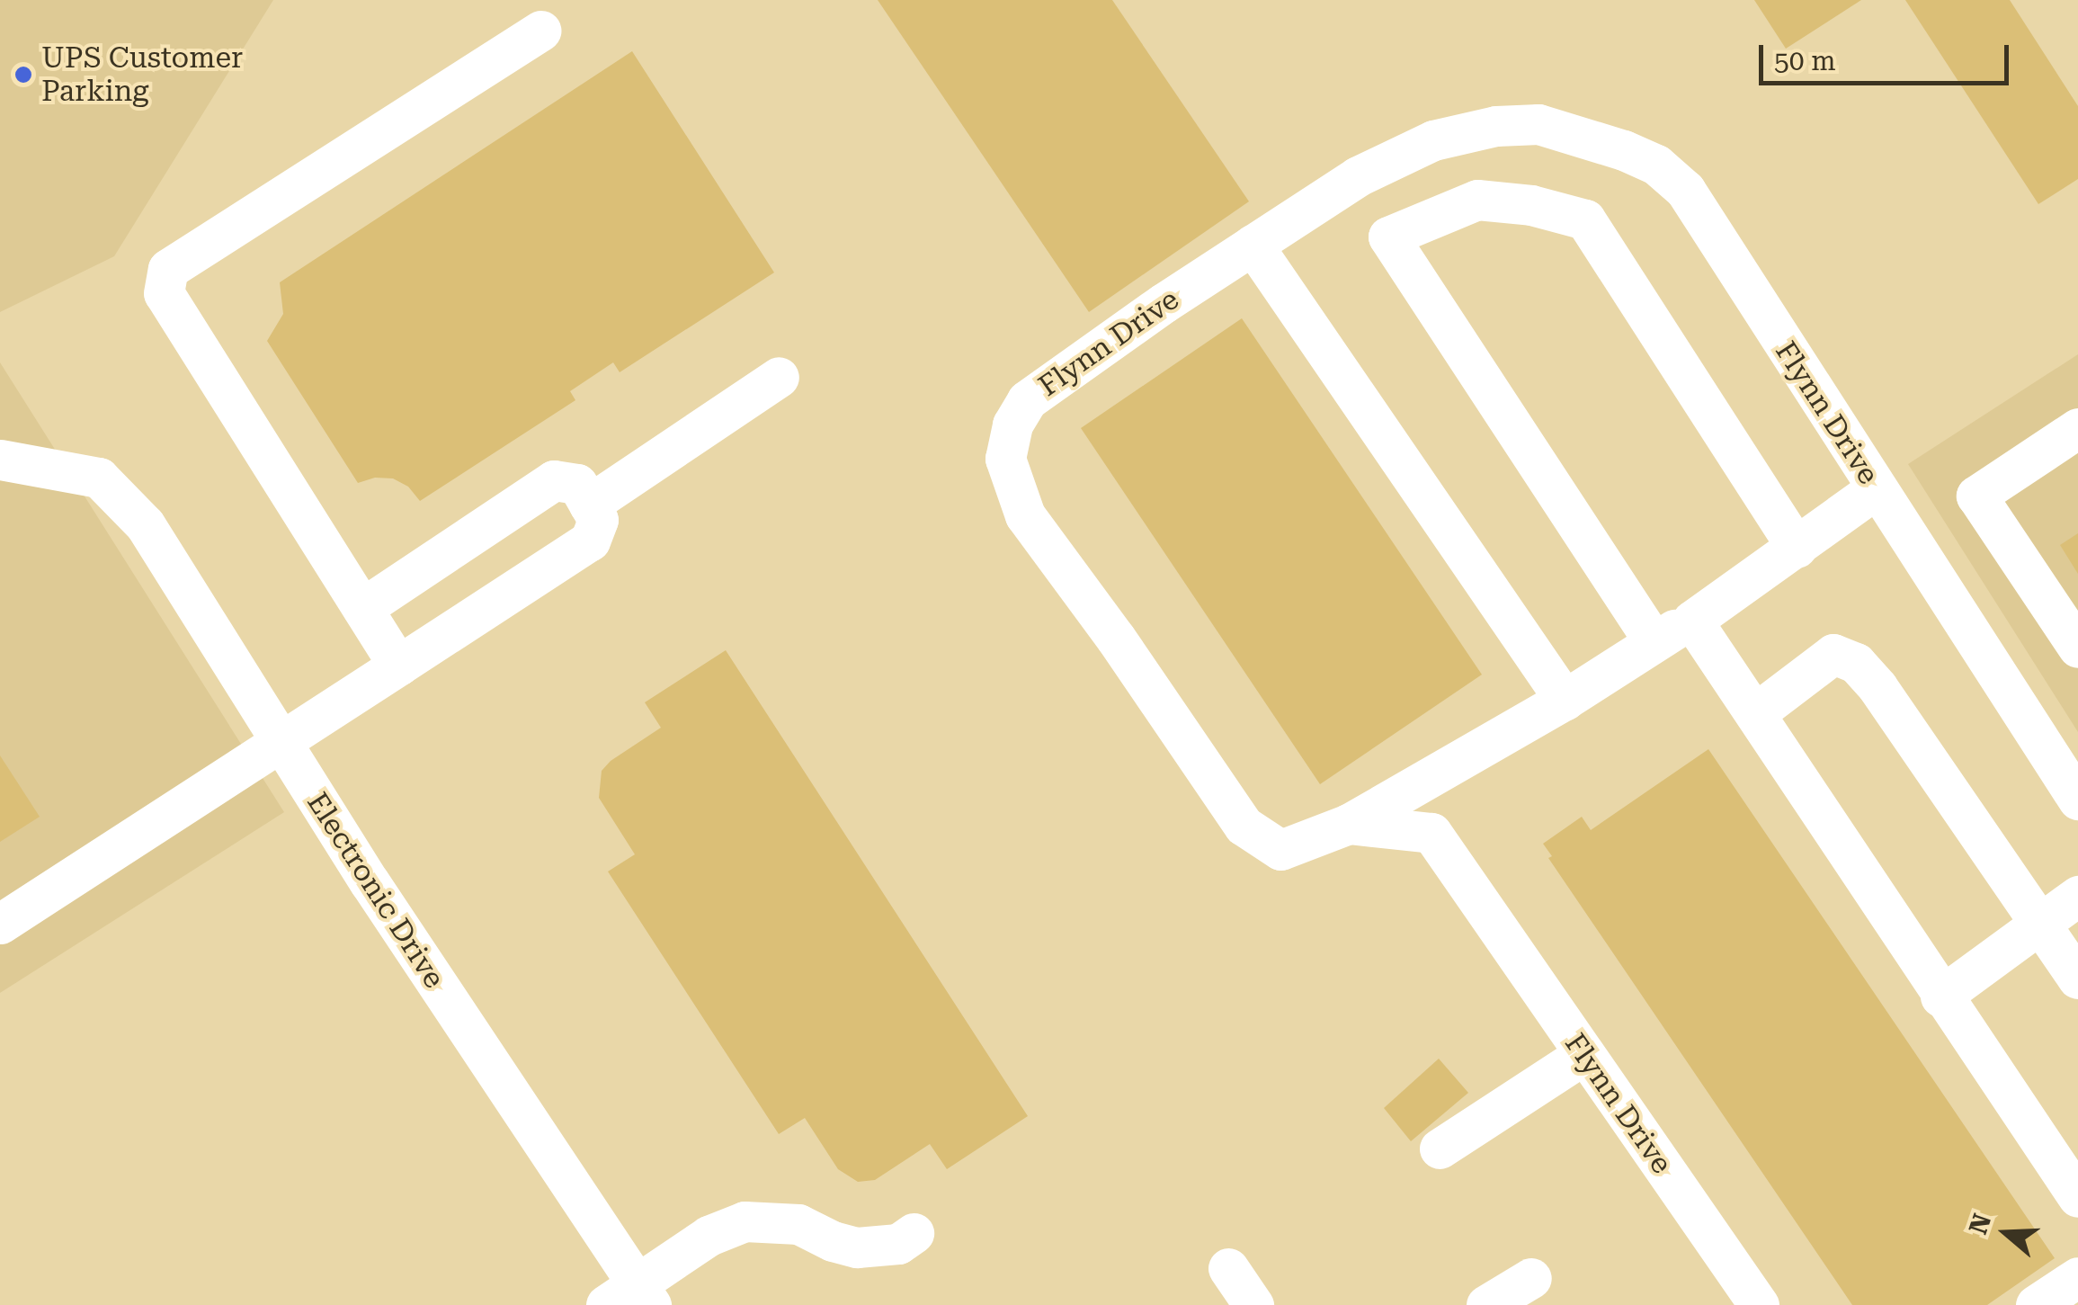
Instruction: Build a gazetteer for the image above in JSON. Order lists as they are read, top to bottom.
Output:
{
  "streets": {
    "street": ["Flynn Drive", "Electronic Drive"]
  },
  "places": ["UPS Customer Parking"],
  "scale_bar": "50 m",
  "north": "left"
}
